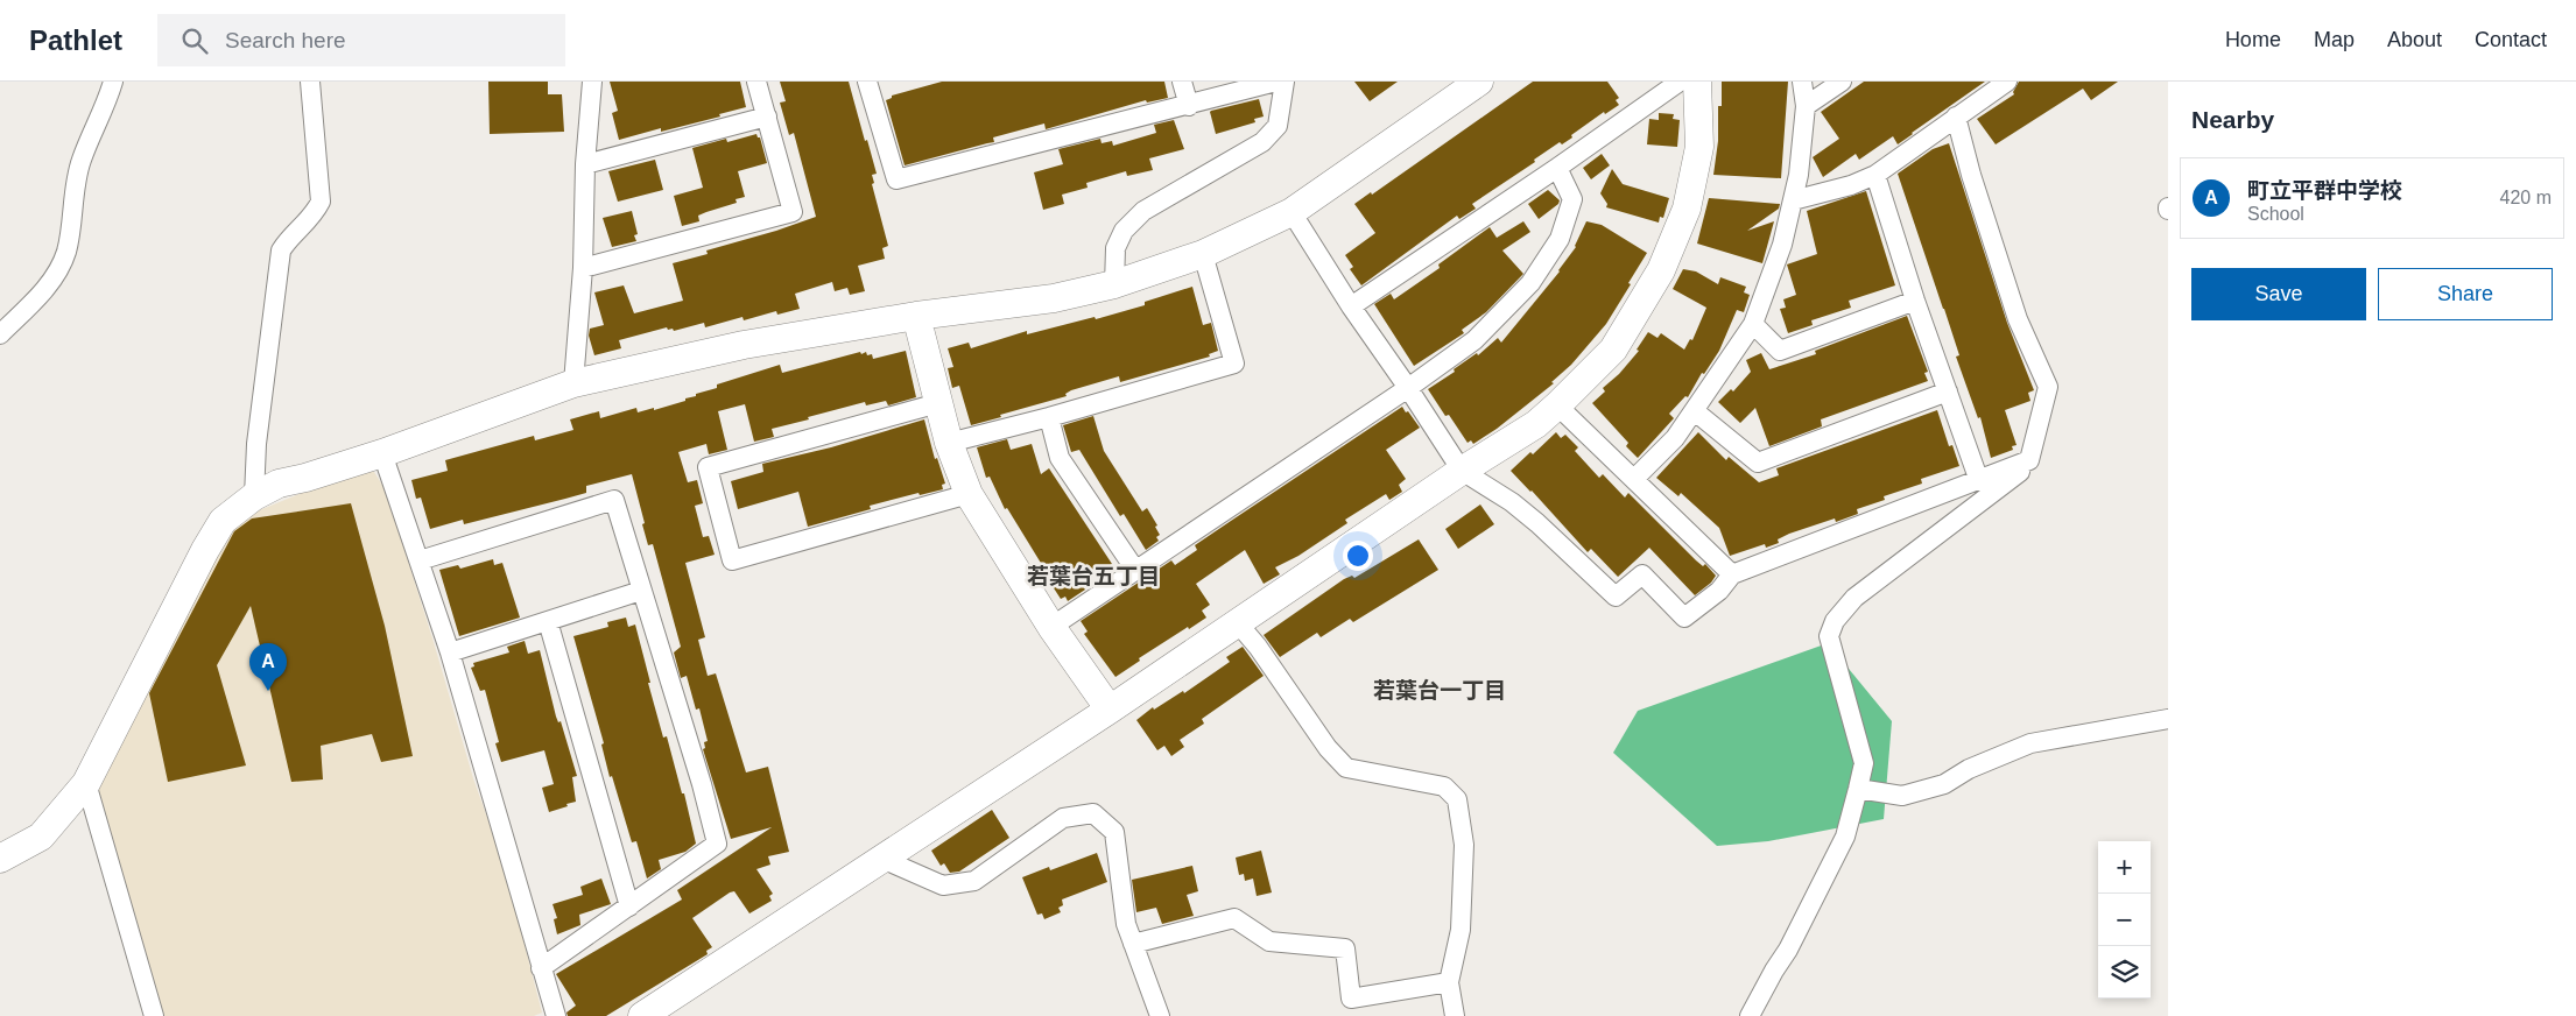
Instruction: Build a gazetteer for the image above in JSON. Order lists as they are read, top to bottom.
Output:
{
  "districts": ["若葉台五丁目", "若葉台一丁目"],
  "page": {
    "header": "Pathlet",
    "search": "Search here",
    "nav": [
      "Home",
      "Map",
      "About",
      "Contact"
    ],
    "heading": "Nearby",
    "list": [
      {
        "mark": "A",
        "name": "町立平群中学校",
        "note": "School",
        "value": "420 m"
      }
    ],
    "buttons": ["Save", "Share"],
    "pins": "A",
    "map_buttons": ["+", "−"]
  }
}
